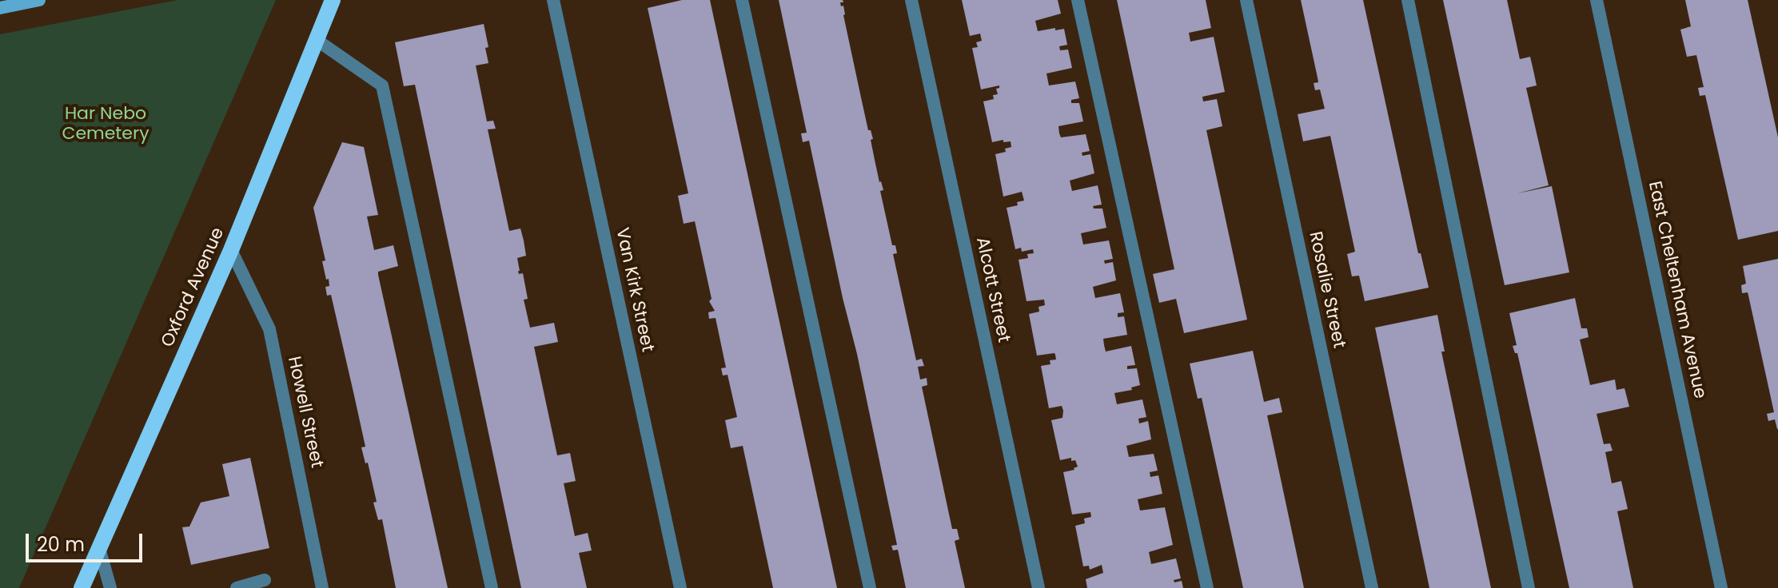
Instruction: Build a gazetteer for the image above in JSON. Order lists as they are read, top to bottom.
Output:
{
  "streets": {
    "main road": ["Oxford Avenue"],
    "street": [
      "Van Kirk Street",
      "Alcott Street",
      "Rosalie Street",
      "East Cheltenham Avenue",
      "Howell Street"
    ]
  },
  "crossings": [
    ["Oxford Avenue", "Howell Street"]
  ],
  "parks": ["Har Nebo Cemetery"],
  "scale_bar": "20 m"
}
